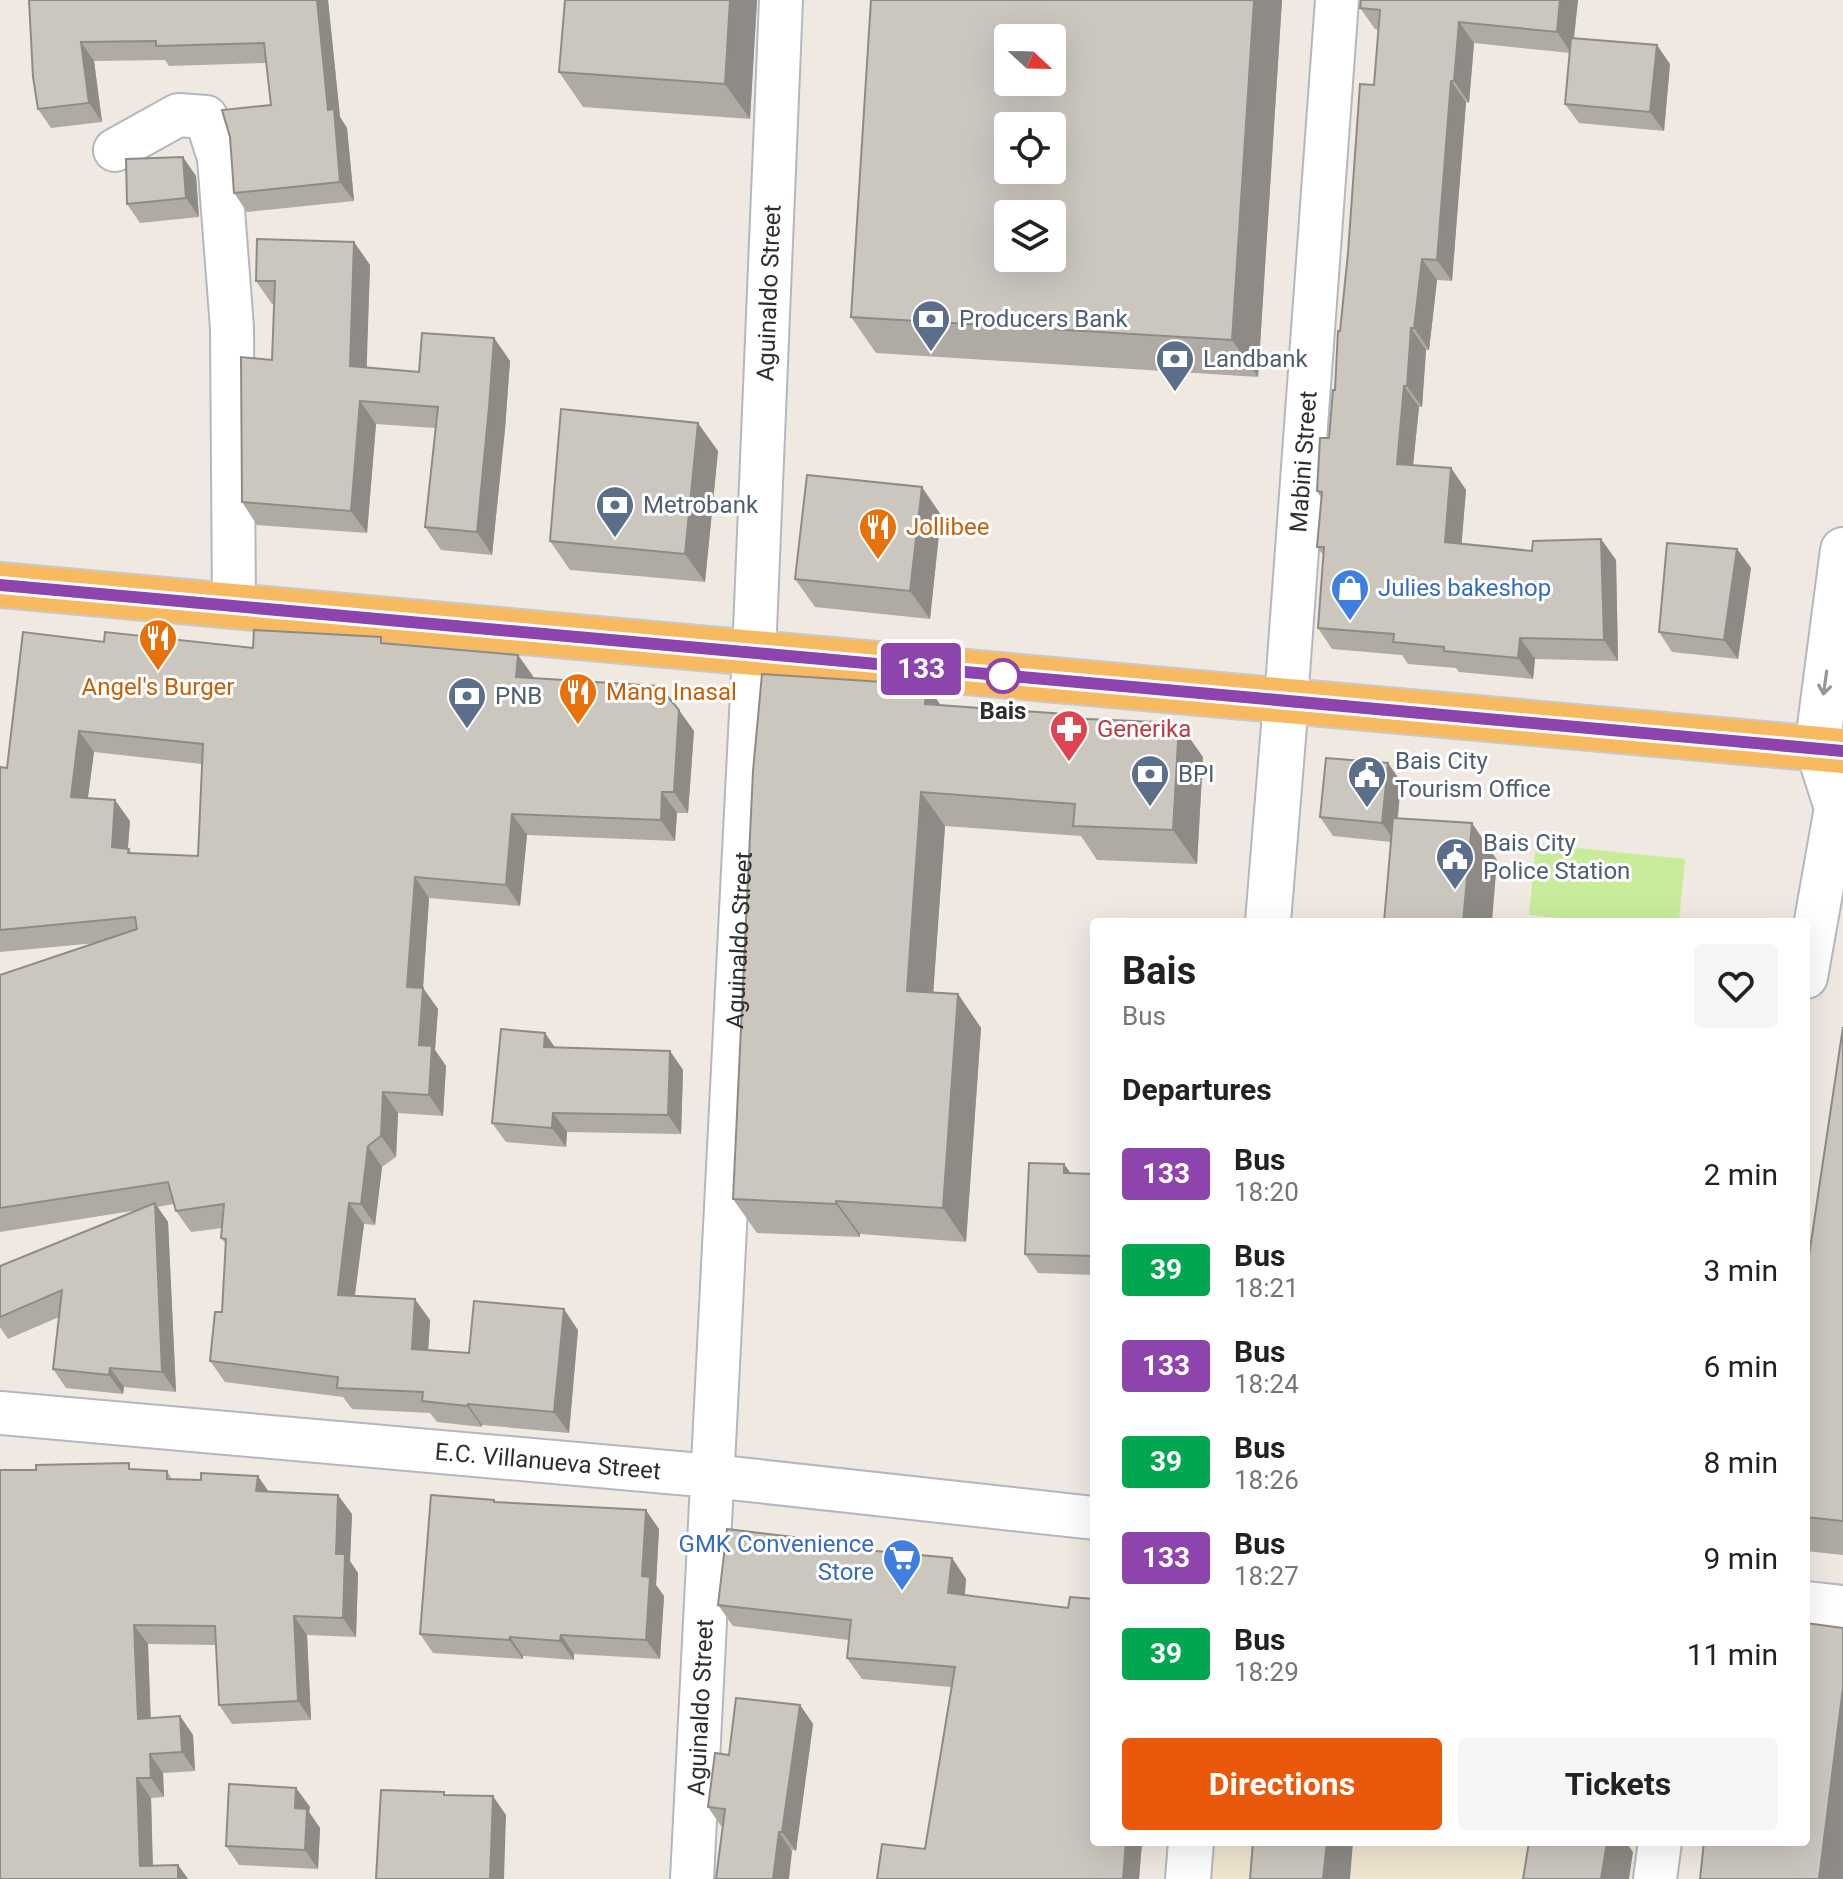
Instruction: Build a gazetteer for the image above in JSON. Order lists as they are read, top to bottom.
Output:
{
  "streets": {
    "street": ["Aguinaldo Street", "Mabini Street", "E.C. Villanueva Street"]
  },
  "crossings": [
    ["Aguinaldo Street", "E.C. Villanueva Street"]
  ],
  "places": {
    "bank": [
      "Producers Bank",
      "Landbank",
      "Metrobank",
      "PNB",
      "BPI"
    ],
    "restaurant": ["Jollibee", "Angel's Burger", "Mang Inasal"],
    "shop": ["Julies bakeshop"],
    "other": ["Bais"],
    "pharmacy": ["Generika"],
    "public building": ["Bais City Tourism Office", "Bais City Police Station"],
    "supermarket": ["GMK Convenience Store"]
  },
  "lines": ["bus line 133"],
  "north": "right",
  "page": {
    "on_map": "133",
    "heading": [
      ["Bais", "Bus"],
      "Departures"
    ],
    "list": [
      {
        "mark": "133",
        "name": "Bus",
        "note": "18:20",
        "value": "2 min"
      },
      {
        "mark": "39",
        "name": "Bus",
        "note": "18:21",
        "value": "3 min"
      },
      {
        "mark": "133",
        "name": "Bus",
        "note": "18:24",
        "value": "6 min"
      },
      {
        "mark": "39",
        "name": "Bus",
        "note": "18:26",
        "value": "8 min"
      },
      {
        "mark": "133",
        "name": "Bus",
        "note": "18:27",
        "value": "9 min"
      },
      {
        "mark": "39",
        "name": "Bus",
        "note": "18:29",
        "value": "11 min"
      }
    ],
    "buttons": ["Directions", "Tickets"]
  }
}
